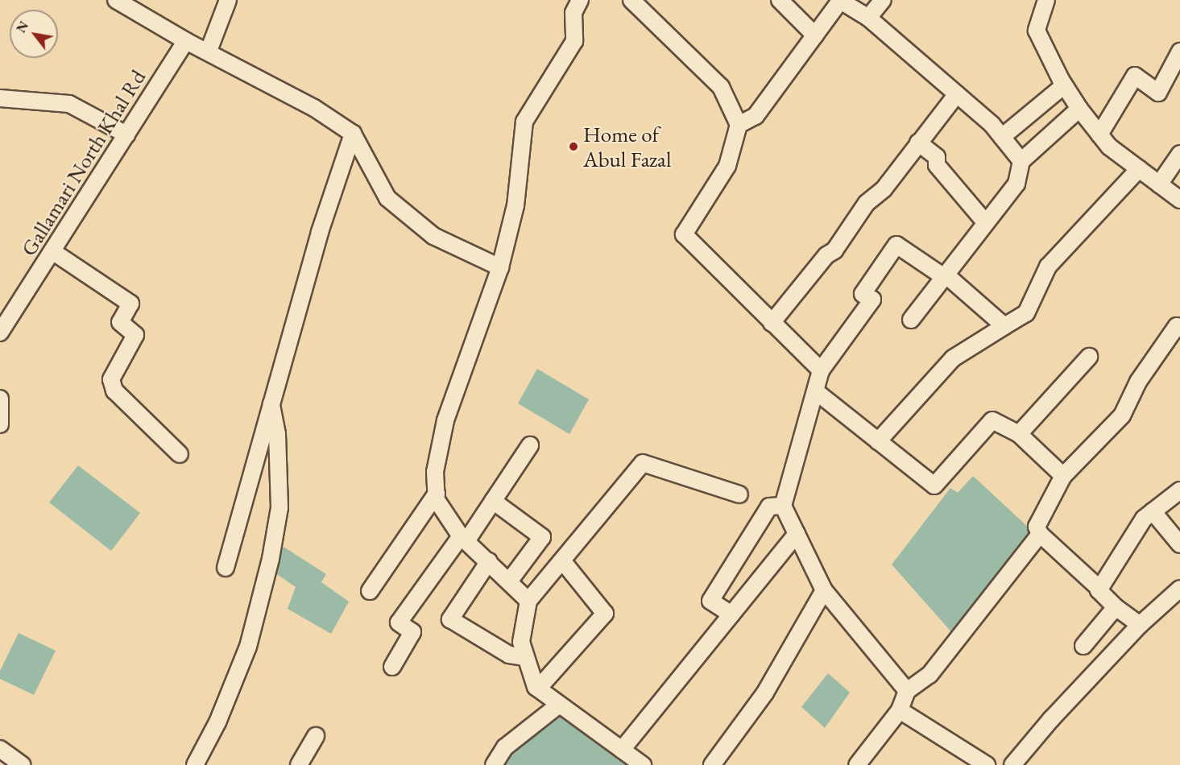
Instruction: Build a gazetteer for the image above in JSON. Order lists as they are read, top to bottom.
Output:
{
  "streets": {
    "street": ["Gallamari North Khal Rd"]
  },
  "places": ["Home of Abul Fazal"],
  "north": "top left"
}
